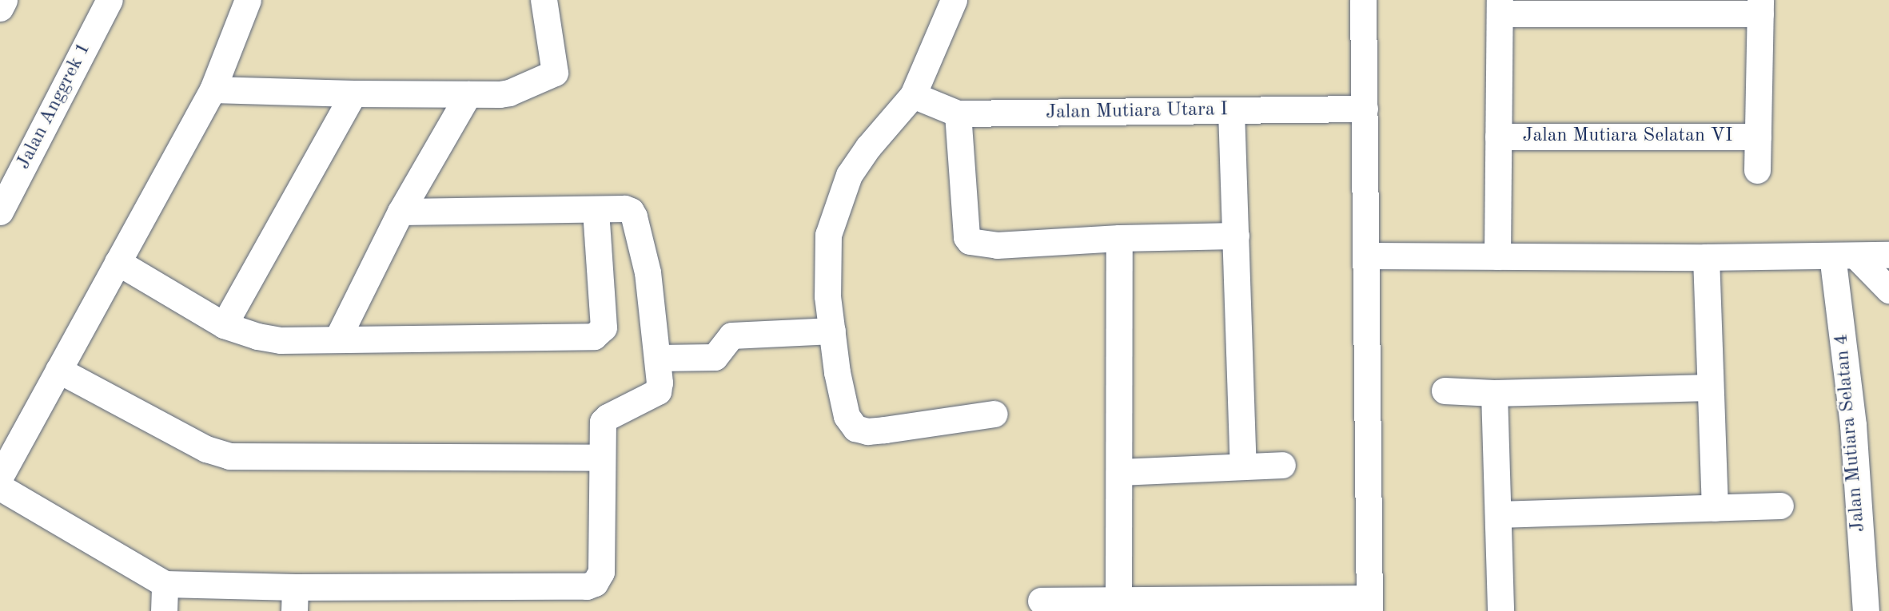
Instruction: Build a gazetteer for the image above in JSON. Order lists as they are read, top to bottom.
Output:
{
  "streets": {
    "street": [
      "Jalan Anggrek 1",
      "Jalan Mutiara Utara I",
      "Jalan Mutiara Selatan VI",
      "Jalan Mutiara Selatan 4"
    ]
  }
}
